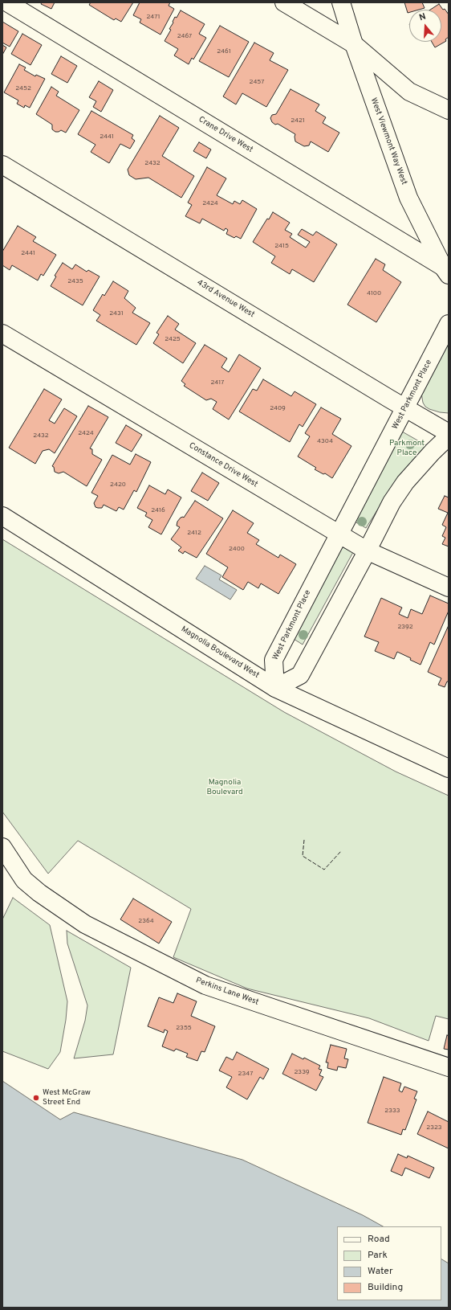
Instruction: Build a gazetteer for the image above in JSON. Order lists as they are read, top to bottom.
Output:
{
  "streets": {
    "street": [
      "Crane Drive West",
      "West Viewmont Way West",
      "43rd Avenue West",
      "West Parkmont Place",
      "Constance Drive West",
      "Magnolia Boulevard West",
      "Perkins Lane West"
    ]
  },
  "crossings": [
    ["Crane Drive West", "West Viewmont Way West"],
    ["43rd Avenue West", "West Parkmont Place"],
    ["West Parkmont Place", "Constance Drive West"],
    ["West Parkmont Place", "Magnolia Boulevard West"]
  ],
  "parks": ["Parkmont Place", "Magnolia Boulevard"],
  "places": ["West McGraw Street End"],
  "house_numbers": [
    "2471",
    "2467",
    "2461",
    "2457",
    "2452",
    "2421",
    "2441",
    "2432",
    "2424",
    "2415",
    "2441",
    "2435",
    "4100",
    "2431",
    "2425",
    "2417",
    "2409",
    "2424",
    "2432",
    "4304",
    "2420",
    "2416",
    "2412",
    "2400",
    "2392",
    "2364",
    "2355",
    "2339",
    "2347",
    "2333",
    "2323"
  ],
  "legend": [
    "Road",
    "Park",
    "Water",
    "Building"
  ],
  "north": "top"
}
